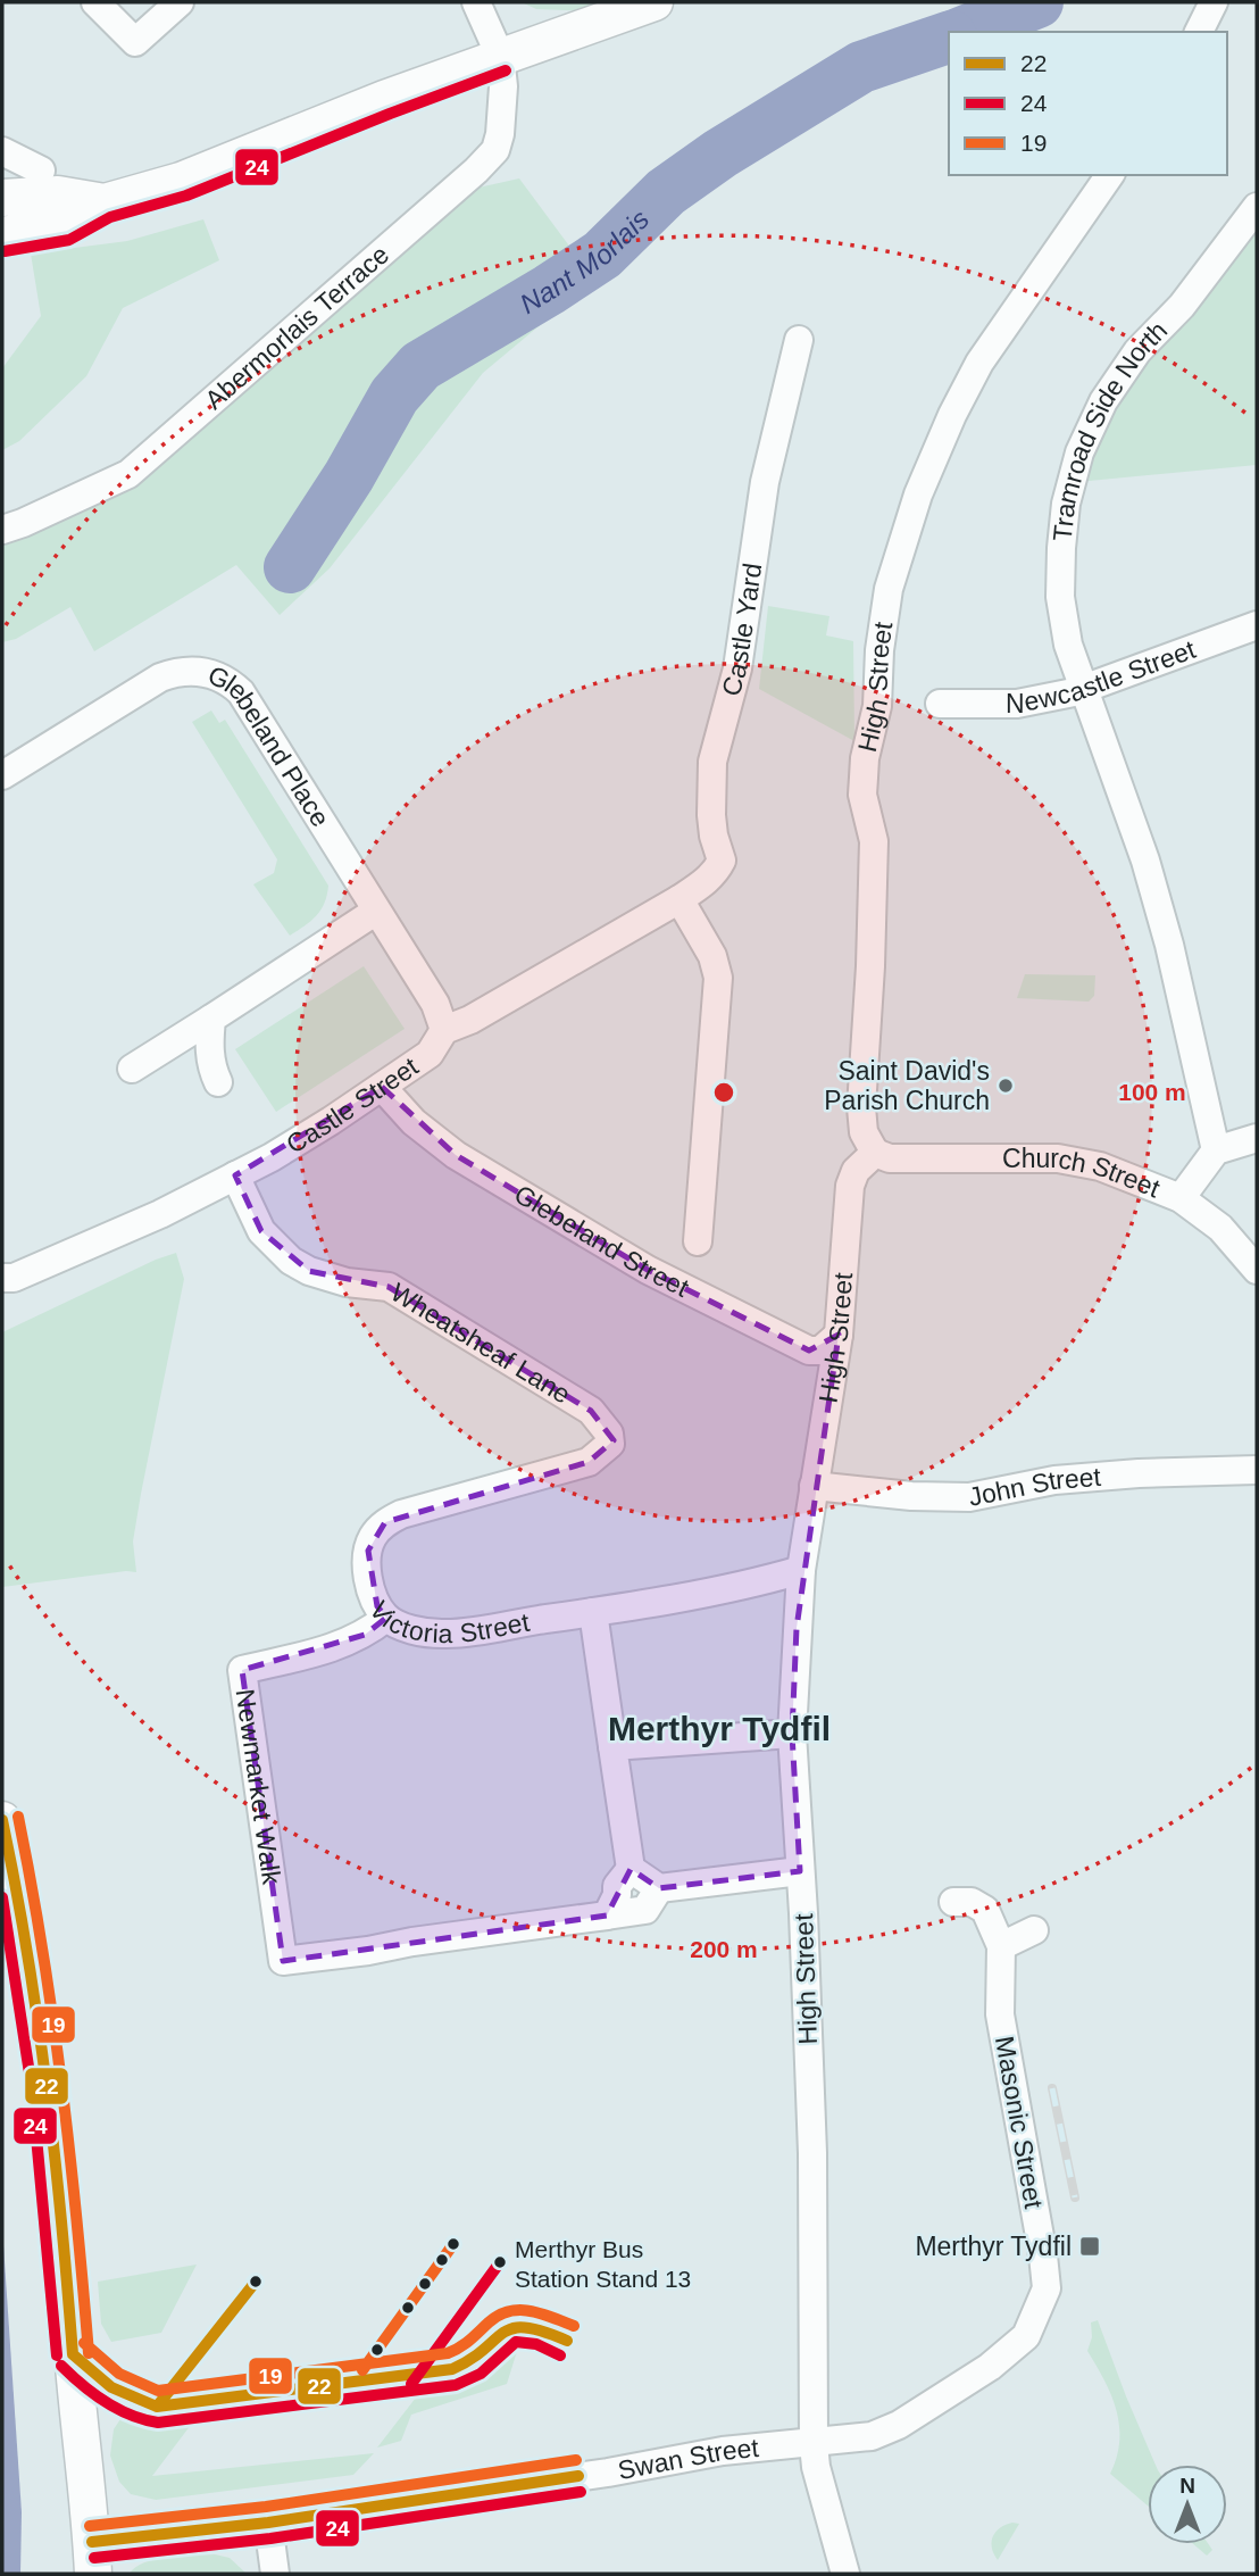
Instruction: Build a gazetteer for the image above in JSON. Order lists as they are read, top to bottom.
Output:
{
  "streets": {
    "street": [
      "Abermorlais Terrace",
      "Tramroad Side North",
      "Castle Yard",
      "Newcastle Street",
      "High Street",
      "Glebeland Place",
      "Castle Street",
      "Church Street",
      "Glebeland Street",
      "Wheatsheaf Lane",
      "John Street",
      "Victoria Street",
      "Newmarket Walk",
      "Masonic Street",
      "Swan Street"
    ]
  },
  "crossings": [
    ["Tramroad Side North", "Newcastle Street"],
    ["Tramroad Side North", "Church Street"],
    ["Castle Yard", "Castle Street"],
    ["High Street", "Church Street"],
    ["High Street", "Glebeland Street"],
    ["High Street", "John Street"],
    ["High Street", "Victoria Street"],
    ["High Street", "Masonic Street"],
    ["High Street", "Swan Street"],
    ["Glebeland Place", "Castle Street"],
    ["Castle Street", "Glebeland Street"],
    ["Castle Street", "Wheatsheaf Lane"],
    ["Wheatsheaf Lane", "Victoria Street"],
    ["Victoria Street", "Newmarket Walk"],
    ["Masonic Street", "Swan Street"]
  ],
  "districts": ["Merthyr Tydfil"],
  "water": ["Nant Morlais"],
  "places": {
    "other": ["Saint David's Parish Church", "Merthyr Bus Station Stand 13"],
    "transit": ["Merthyr Tydfil"]
  },
  "lines": ["transit line 24", "transit line 19", "transit line 22"],
  "legend": ["22", "24", "19"],
  "north": "top",
  "rings": ["100 m", "200 m"]
}
